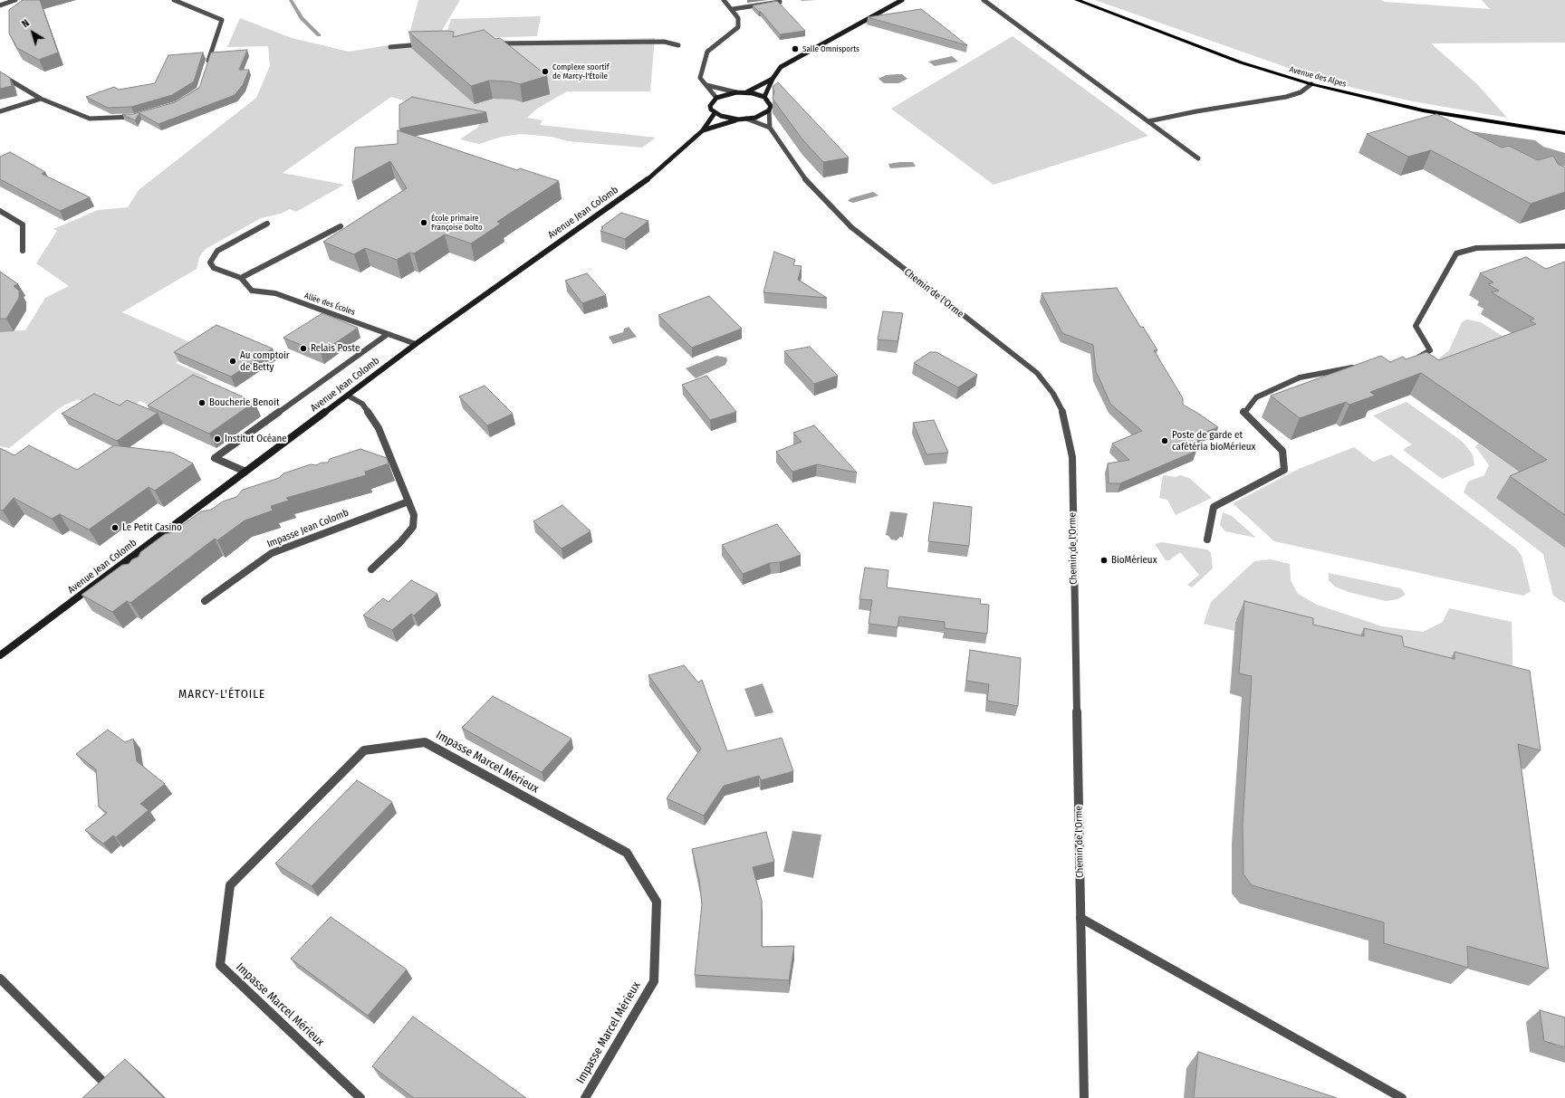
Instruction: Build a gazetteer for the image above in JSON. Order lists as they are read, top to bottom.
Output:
{
  "streets": {
    "main road": ["Avenue des Alpes"],
    "street": [
      "Avenue Jean Colomb",
      "Chemin de l'Orme",
      "Allée des Écoles",
      "Impasse Jean Colomb",
      "Impasse Marcel Mérieux"
    ]
  },
  "crossings": [
    ["Avenue Jean Colomb", "Allée des Écoles"]
  ],
  "districts": ["MARCY-L'ÉTOILE"],
  "places": [
    "Salle Omnisports",
    "Complexe sportif de Marcy-l'Étoile",
    "École primaire Françoise Dolto",
    "Relais Poste",
    "Au comptoir de Betty",
    "Boucherie Benoit",
    "Institut Océane",
    "Poste de garde et cafétéria bioMérieux",
    "Le Petit Casino",
    "BioMérieux"
  ],
  "north": "top left"
}
